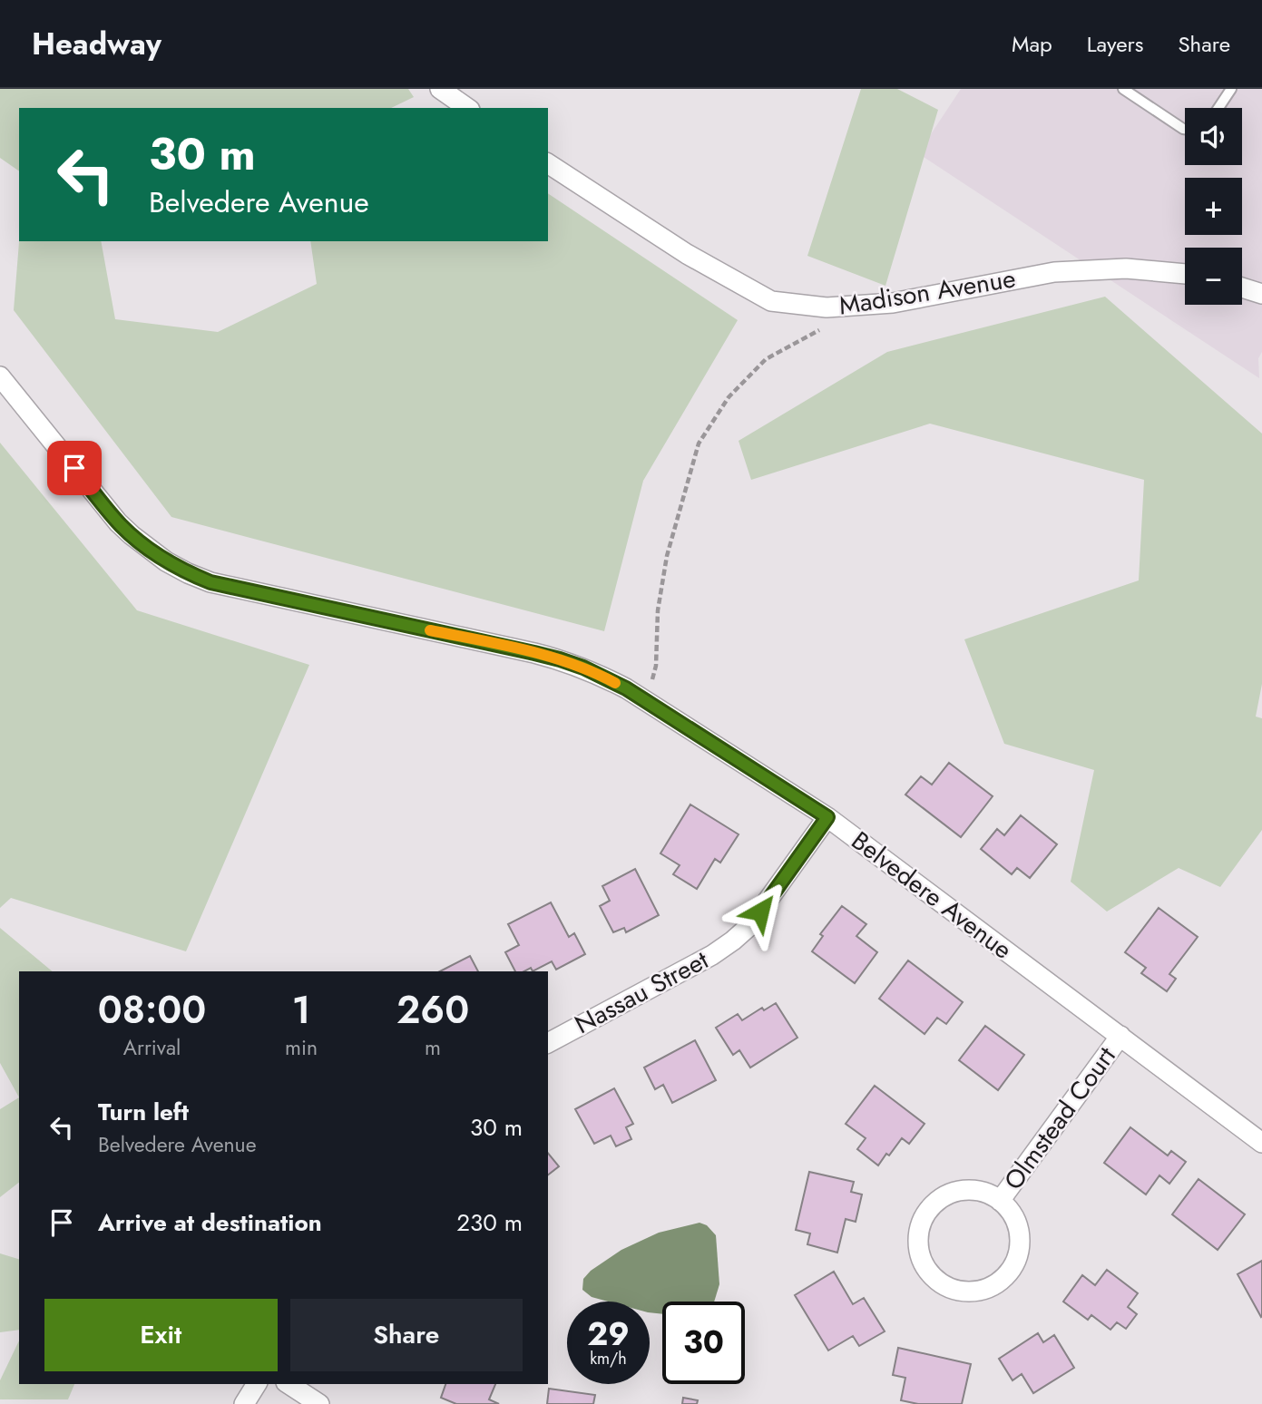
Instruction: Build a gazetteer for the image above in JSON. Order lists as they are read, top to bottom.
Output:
{
  "streets": {
    "street": [
      "Madison Avenue",
      "Belvedere Avenue",
      "Nassau Street",
      "Olmstead Court"
    ]
  },
  "crossings": [
    ["Belvedere Avenue", "Nassau Street"],
    ["Belvedere Avenue", "Olmstead Court"]
  ],
  "page": {
    "header": "Headway",
    "nav": ["Map", "Layers", "Share"],
    "map_buttons": ["+", "−"],
    "turn": ["30 m", "Belvedere Avenue"],
    "eta": [
      "08:00",
      "Arrival",
      "1",
      "min",
      "260",
      "m"
    ],
    "list": [
      {
        "name": "Turn left",
        "note": "Belvedere Avenue",
        "value": "30 m"
      },
      {
        "name": "Arrive at destination",
        "value": "230 m"
      }
    ],
    "buttons": ["Exit", "Share"],
    "speed": "29 km/h",
    "limit": "30"
  }
}
